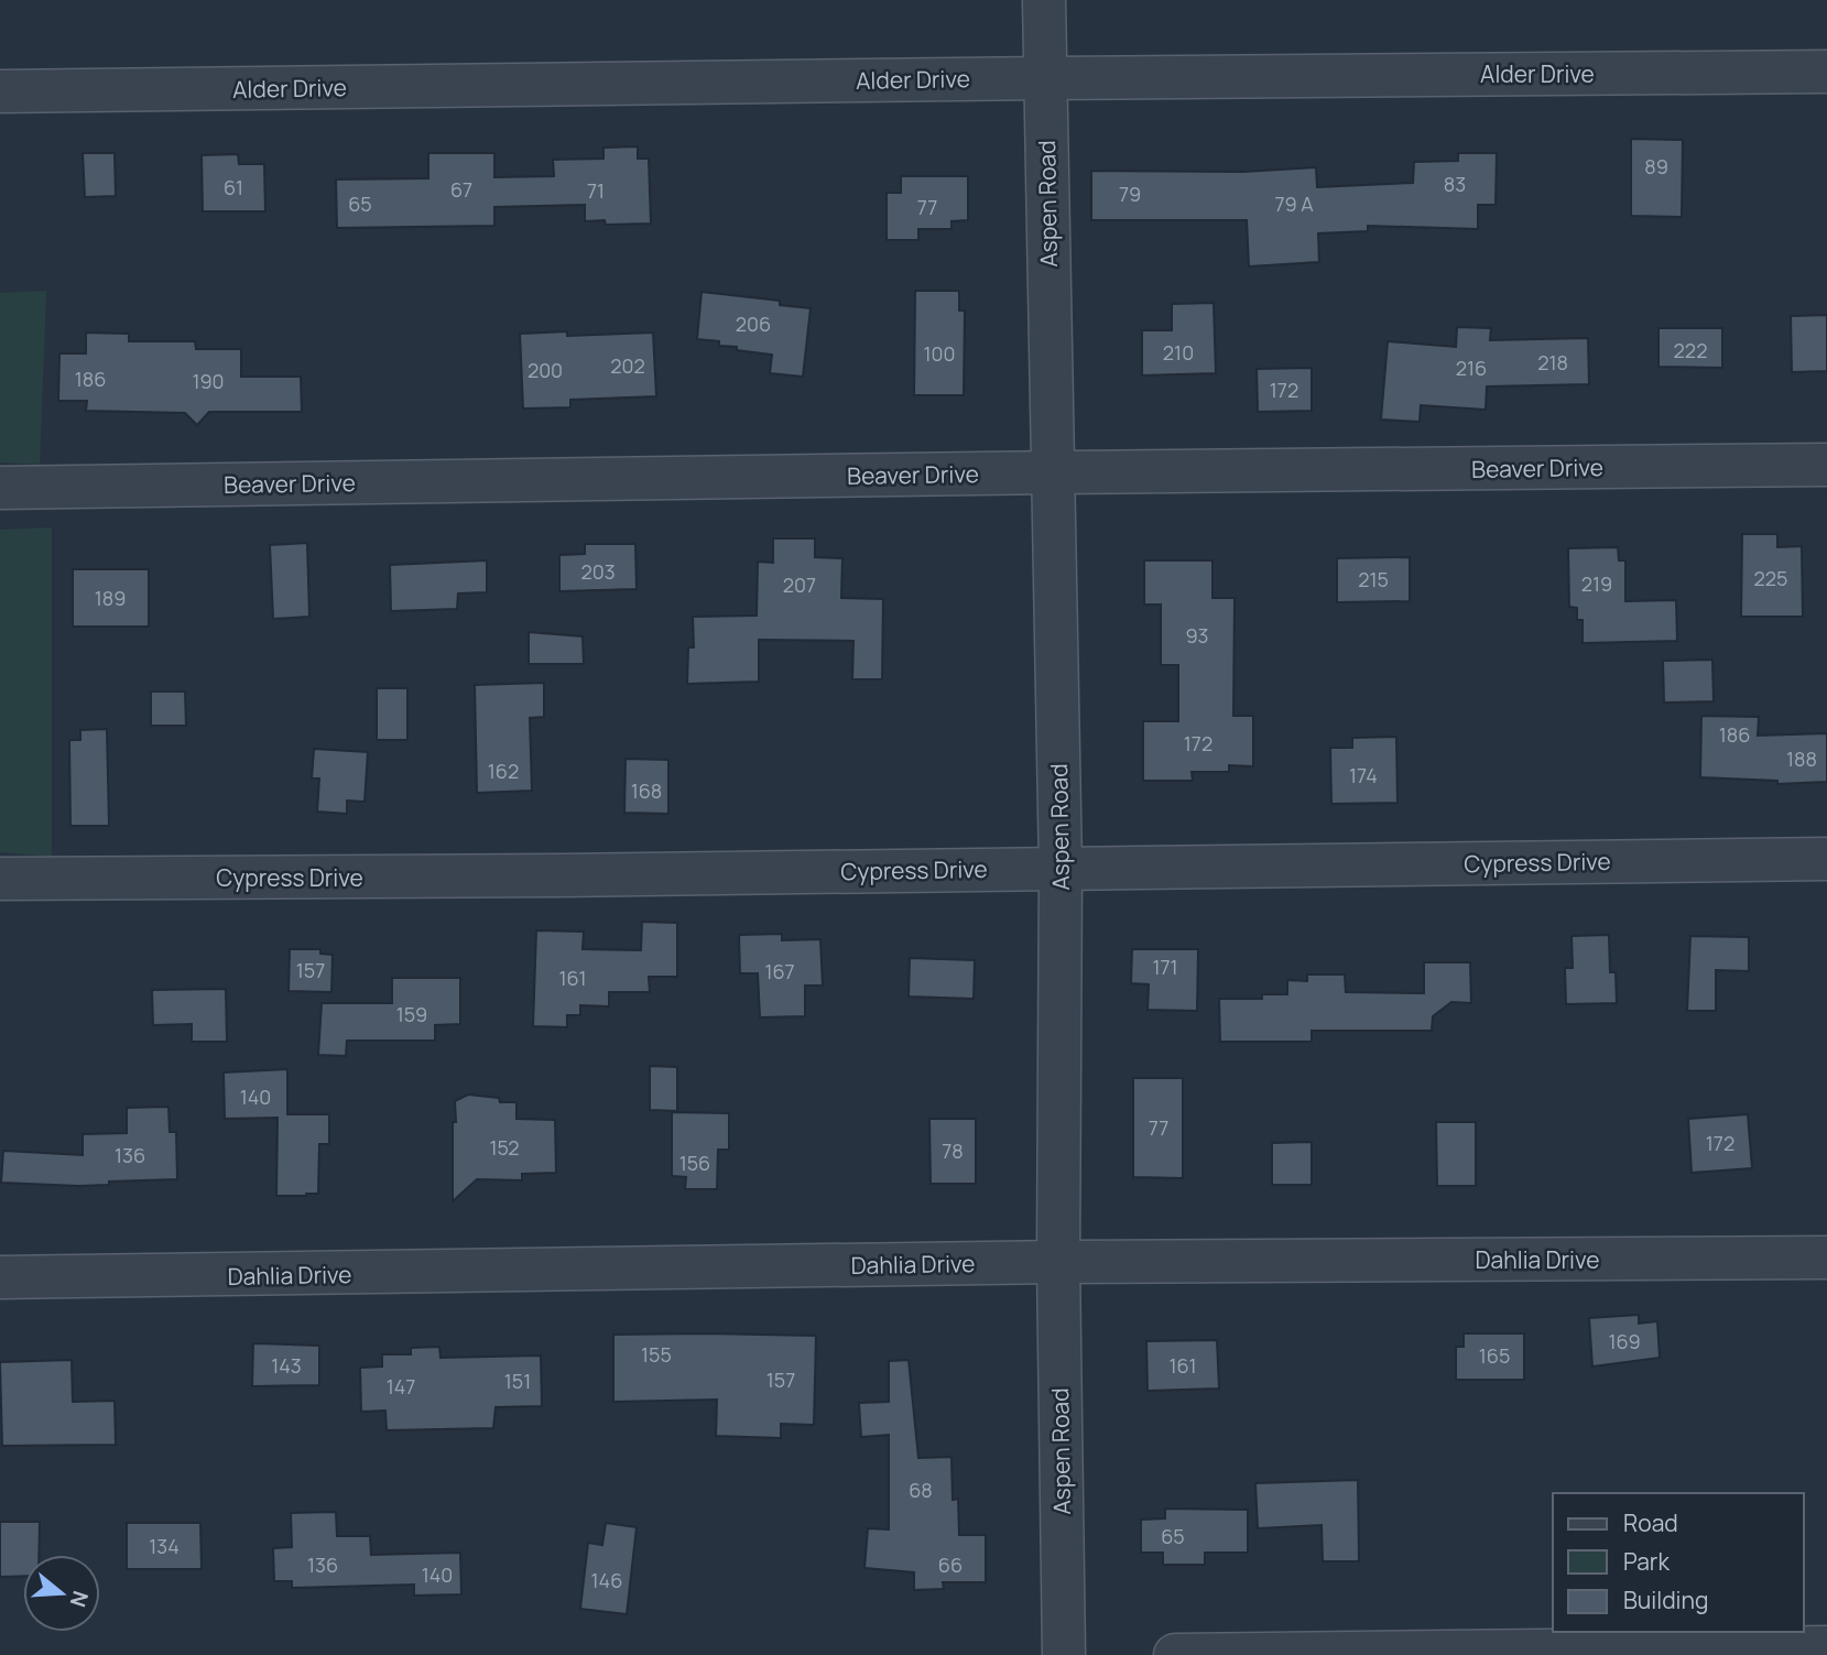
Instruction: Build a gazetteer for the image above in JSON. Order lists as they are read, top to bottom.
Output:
{
  "streets": {
    "street": [
      "Alder Drive",
      "Aspen Road",
      "Beaver Drive",
      "Cypress Drive",
      "Dahlia Drive"
    ]
  },
  "crossings": [
    ["Alder Drive", "Aspen Road"],
    ["Aspen Road", "Beaver Drive"],
    ["Aspen Road", "Cypress Drive"],
    ["Aspen Road", "Dahlia Drive"]
  ],
  "house_numbers": [
    "89",
    "83",
    "61",
    "67",
    "71",
    "79",
    "65",
    "79 A",
    "77",
    "206",
    "222",
    "210",
    "100",
    "218",
    "202",
    "216",
    "200",
    "186",
    "190",
    "172",
    "203",
    "225",
    "215",
    "219",
    "207",
    "189",
    "93",
    "186",
    "172",
    "188",
    "162",
    "174",
    "168",
    "171",
    "157",
    "167",
    "161",
    "159",
    "140",
    "77",
    "172",
    "152",
    "78",
    "136",
    "156",
    "169",
    "155",
    "165",
    "143",
    "161",
    "157",
    "151",
    "147",
    "68",
    "65",
    "134",
    "136",
    "66",
    "140",
    "146"
  ],
  "legend": ["Road", "Park", "Building"],
  "north": "right"
}
